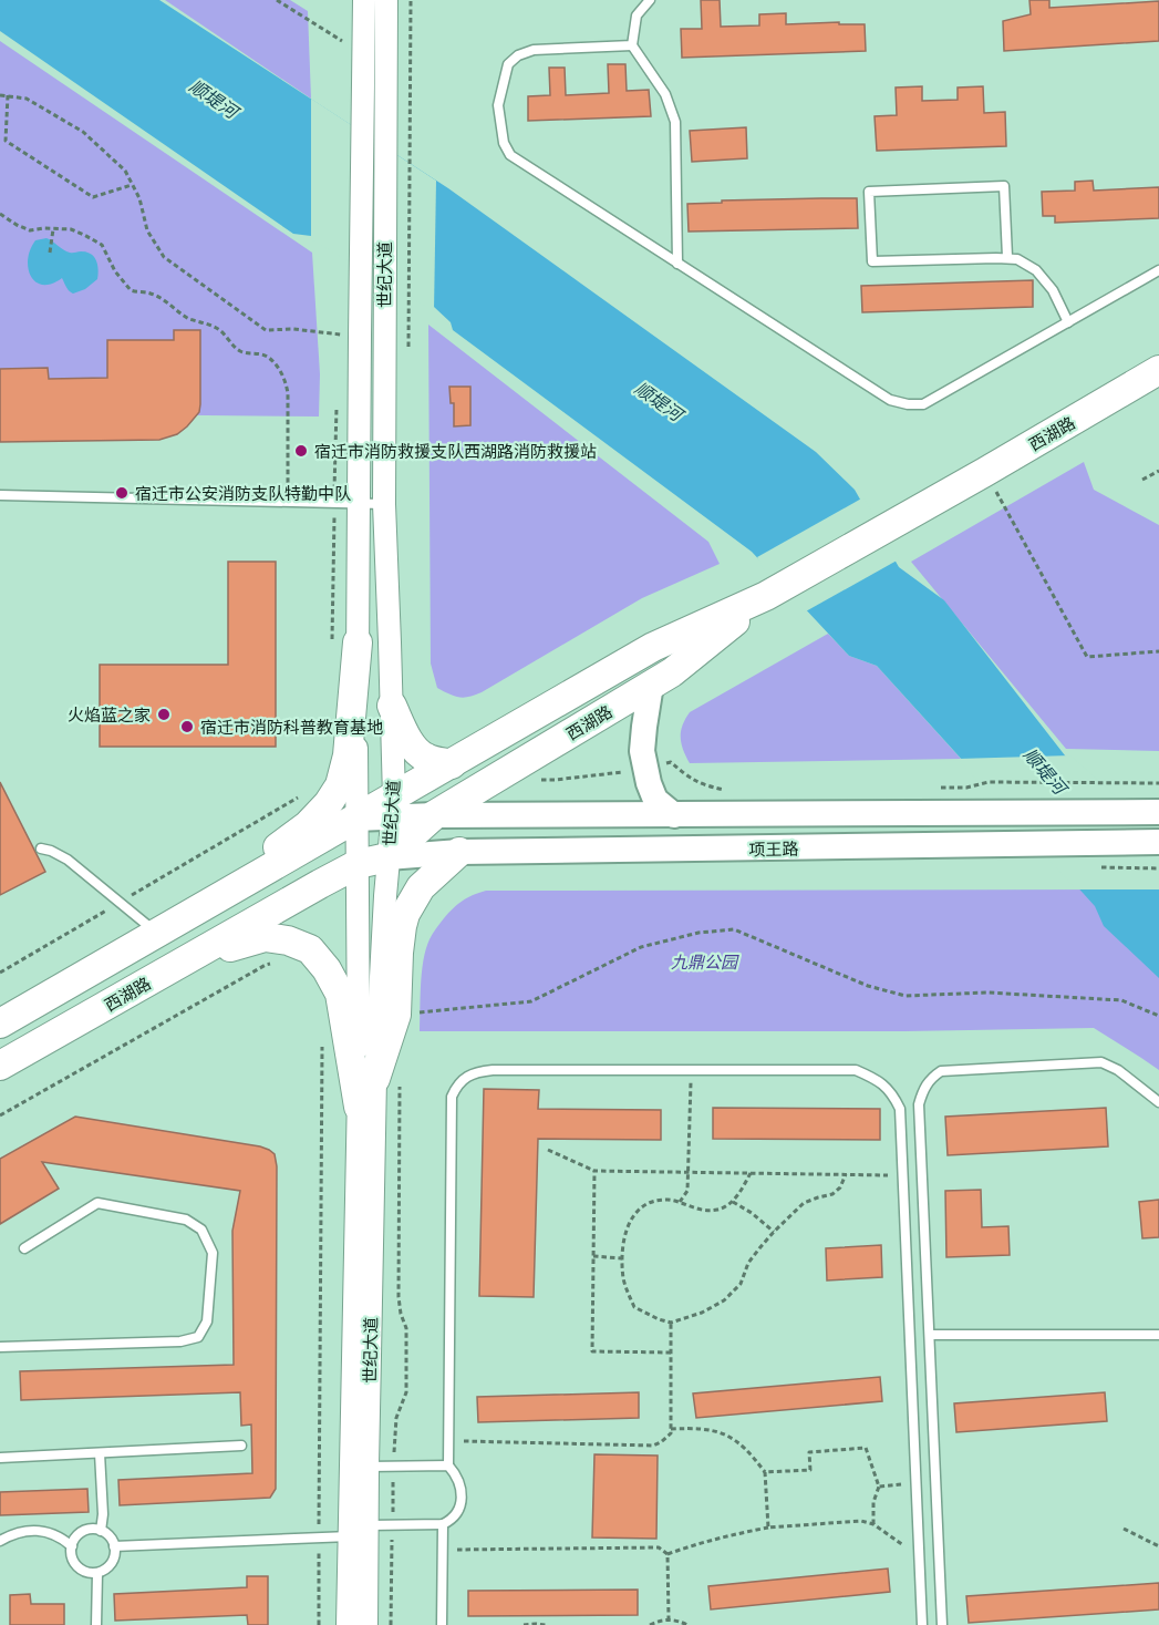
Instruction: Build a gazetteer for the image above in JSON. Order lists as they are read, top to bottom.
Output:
{
  "streets": {
    "main road": ["西湖路", "项王路"],
    "street": ["世纪大道"]
  },
  "crossings": [
    ["世纪大道", "西湖路"],
    ["世纪大道", "项王路"],
    ["西湖路", "项王路"]
  ],
  "water": ["顺堤河"],
  "parks": ["九鼎公园"],
  "places": [
    "宿迁市消防救援支队西湖路消防救援站",
    "宿迁市公安消防支队特勤中队",
    "火焰蓝之家",
    "宿迁市消防科普教育基地"
  ]
}
